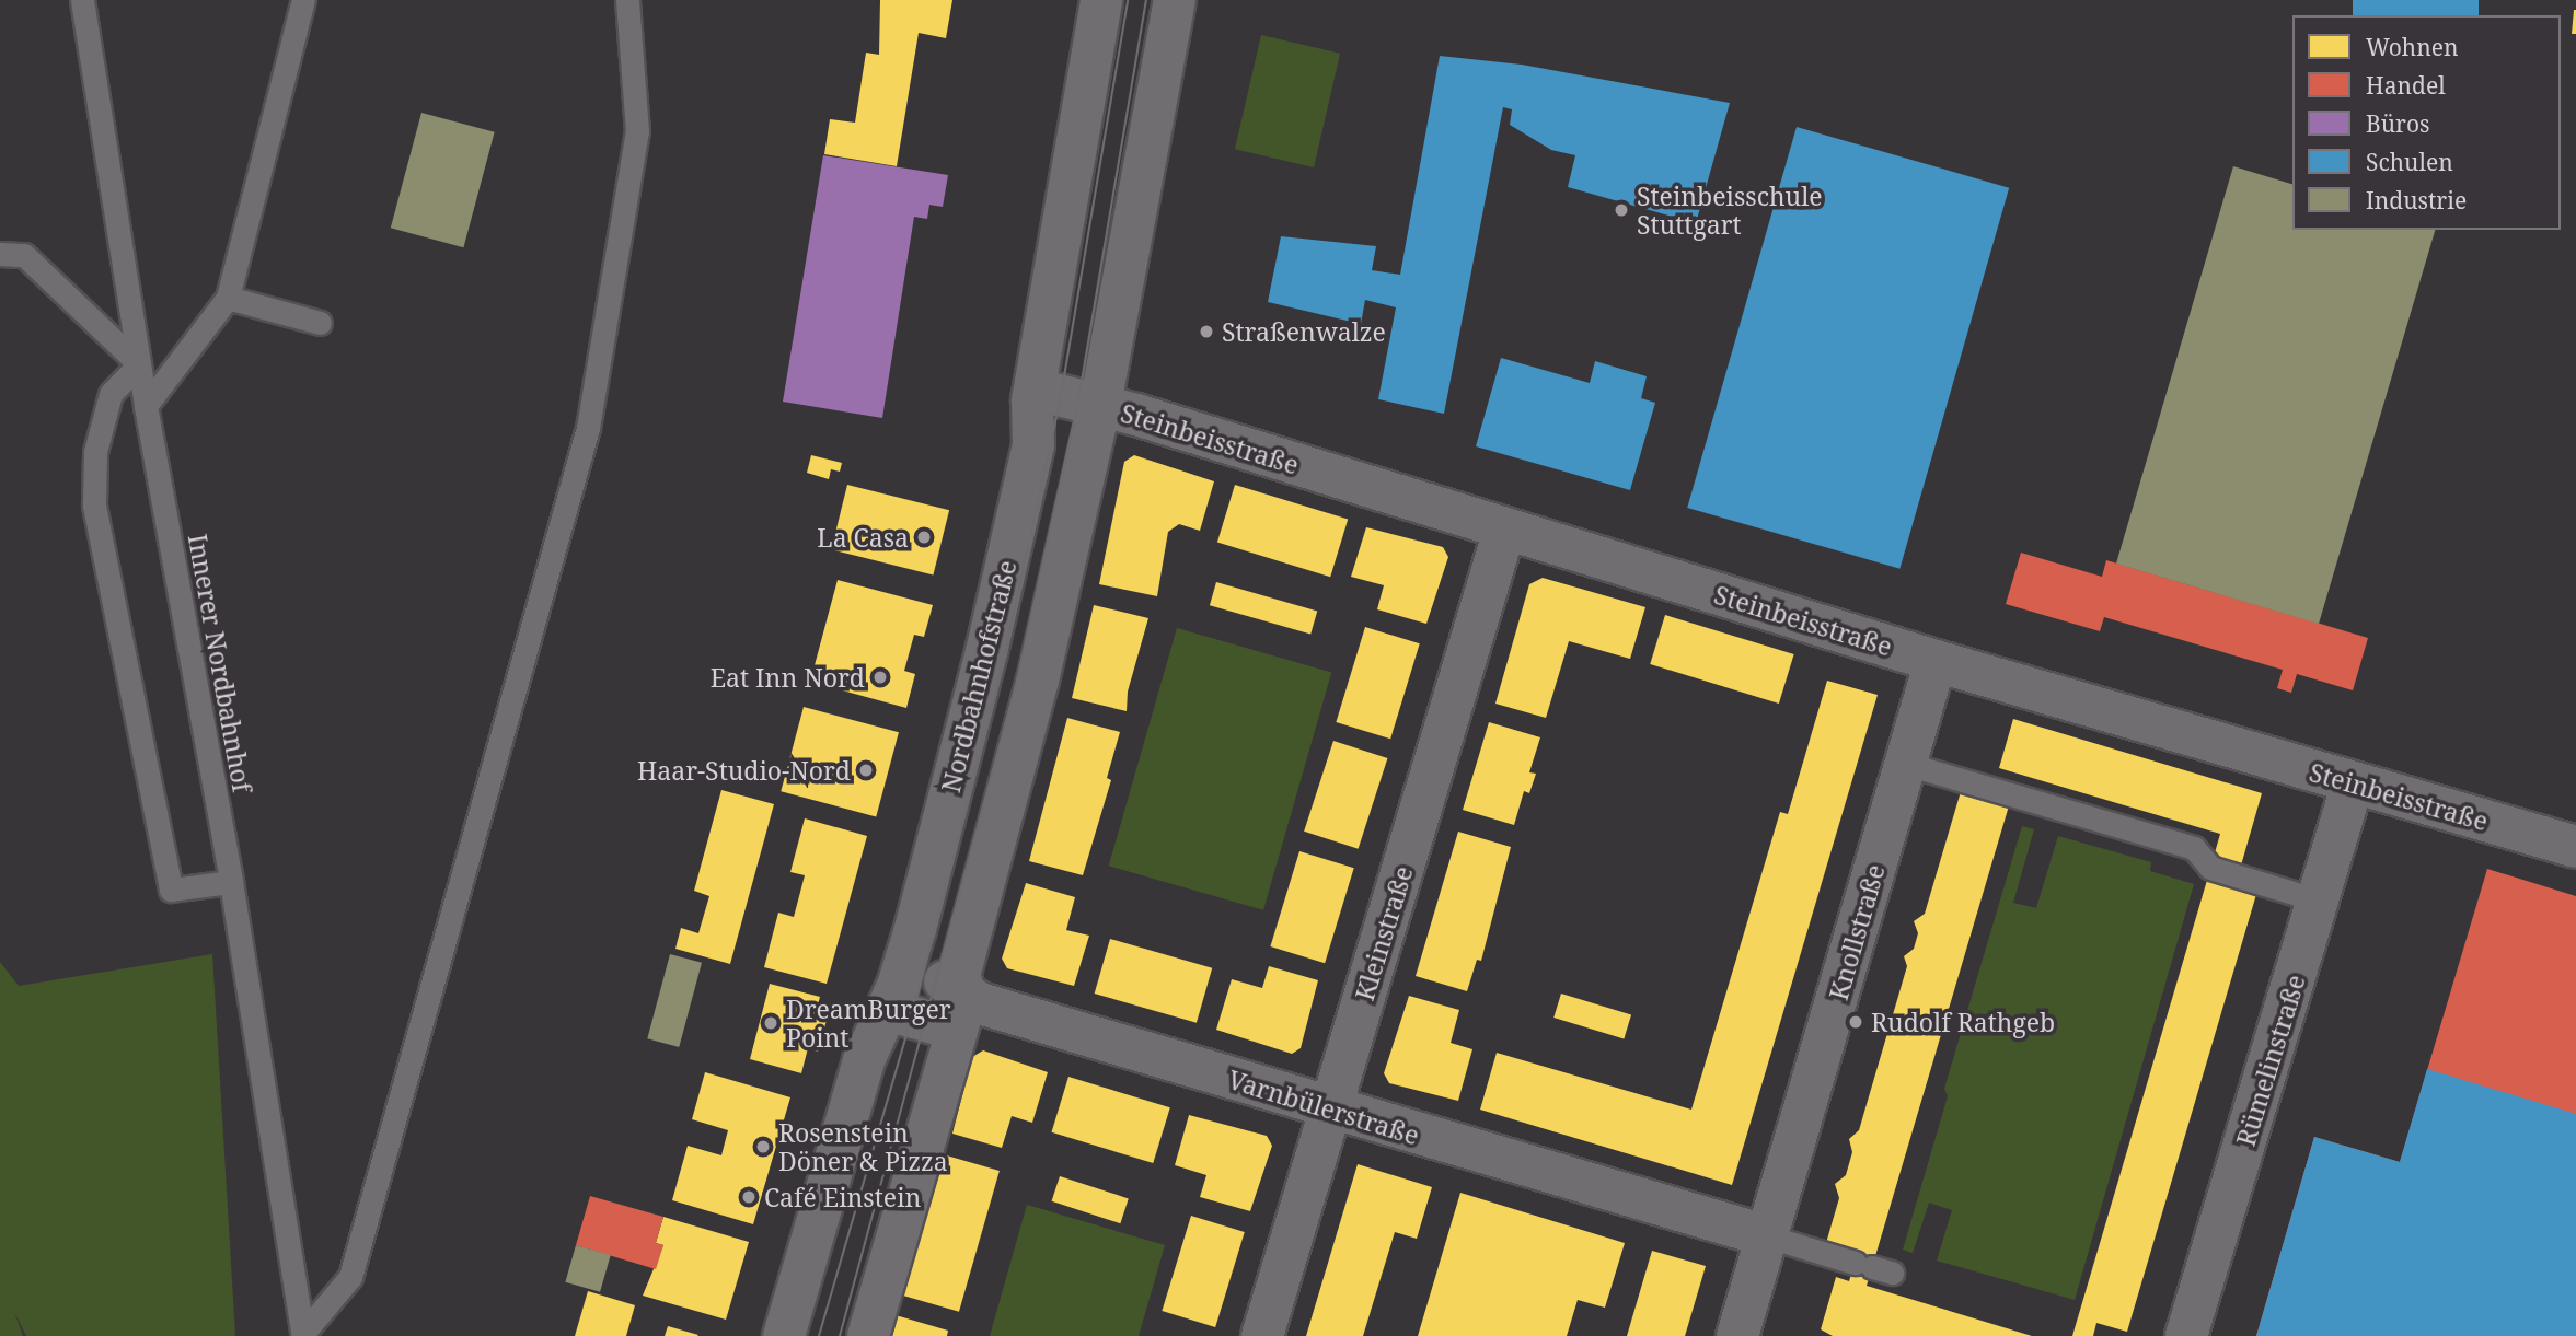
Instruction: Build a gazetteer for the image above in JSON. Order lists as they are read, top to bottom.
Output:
{
  "streets": {
    "street": [
      "Steinbeisstraße",
      "Nordbahnhofstraße",
      "Knollstraße",
      "Kleinstraße",
      "Rümelinstraße",
      "Varnbülerstraße"
    ],
    "lane": ["Innerer Nordbahnhof"]
  },
  "crossings": [
    ["Steinbeisstraße", "Nordbahnhofstraße"],
    ["Steinbeisstraße", "Knollstraße"],
    ["Steinbeisstraße", "Kleinstraße"],
    ["Steinbeisstraße", "Rümelinstraße"],
    ["Nordbahnhofstraße", "Varnbülerstraße"],
    ["Knollstraße", "Varnbülerstraße"],
    ["Kleinstraße", "Varnbülerstraße"]
  ],
  "places": [
    "Steinbeisschule Stuttgart",
    "Straßenwalze",
    "La Casa",
    "Eat Inn Nord",
    "Haar-Studio-Nord",
    "Rudolf Rathgeb",
    "DreamBurger Point",
    "Rosenstein Döner & Pizza",
    "Café Einstein"
  ],
  "legend": [
    "Wohnen",
    "Handel",
    "Büros",
    "Schulen",
    "Industrie"
  ]
}
